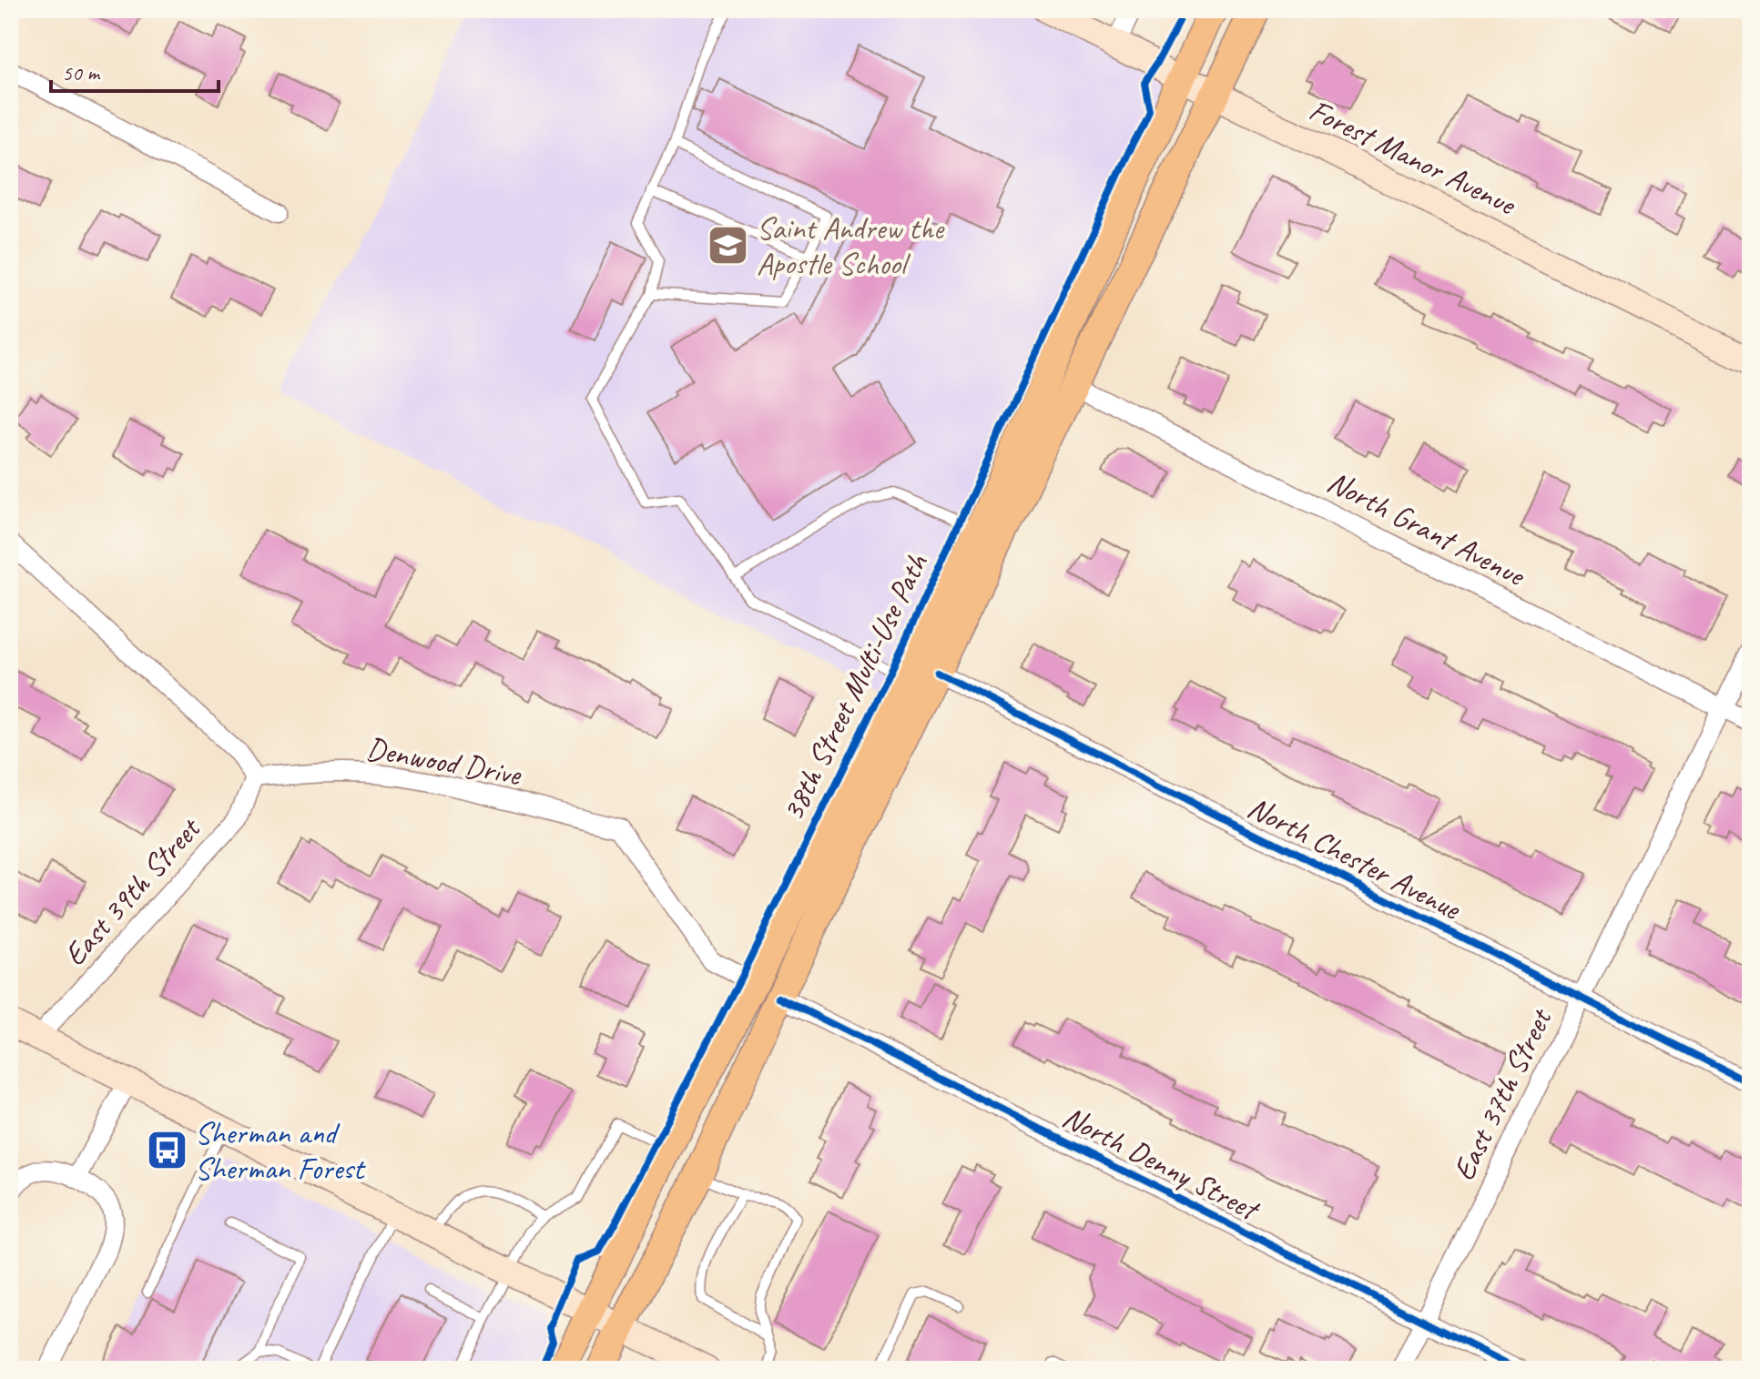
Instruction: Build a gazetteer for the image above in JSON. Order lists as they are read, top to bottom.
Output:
{
  "streets": {
    "main road": ["Forest Manor Avenue"],
    "street": [
      "North Grant Avenue",
      "Denwood Drive",
      "North Chester Avenue",
      "East 39th Street",
      "East 37th Street",
      "North Denny Street"
    ],
    "cycle path": ["38th Street Multi-Use Path"]
  },
  "crossings": [
    ["North Grant Avenue", "East 37th Street"],
    ["Denwood Drive", "East 39th Street"],
    ["North Chester Avenue", "East 37th Street"],
    ["East 37th Street", "North Denny Street"]
  ],
  "places": {
    "school or university": ["Saint Andrew the Apostle School"],
    "bus stop": ["Sherman and Sherman Forest"]
  },
  "scale_bar": "50 m"
}
